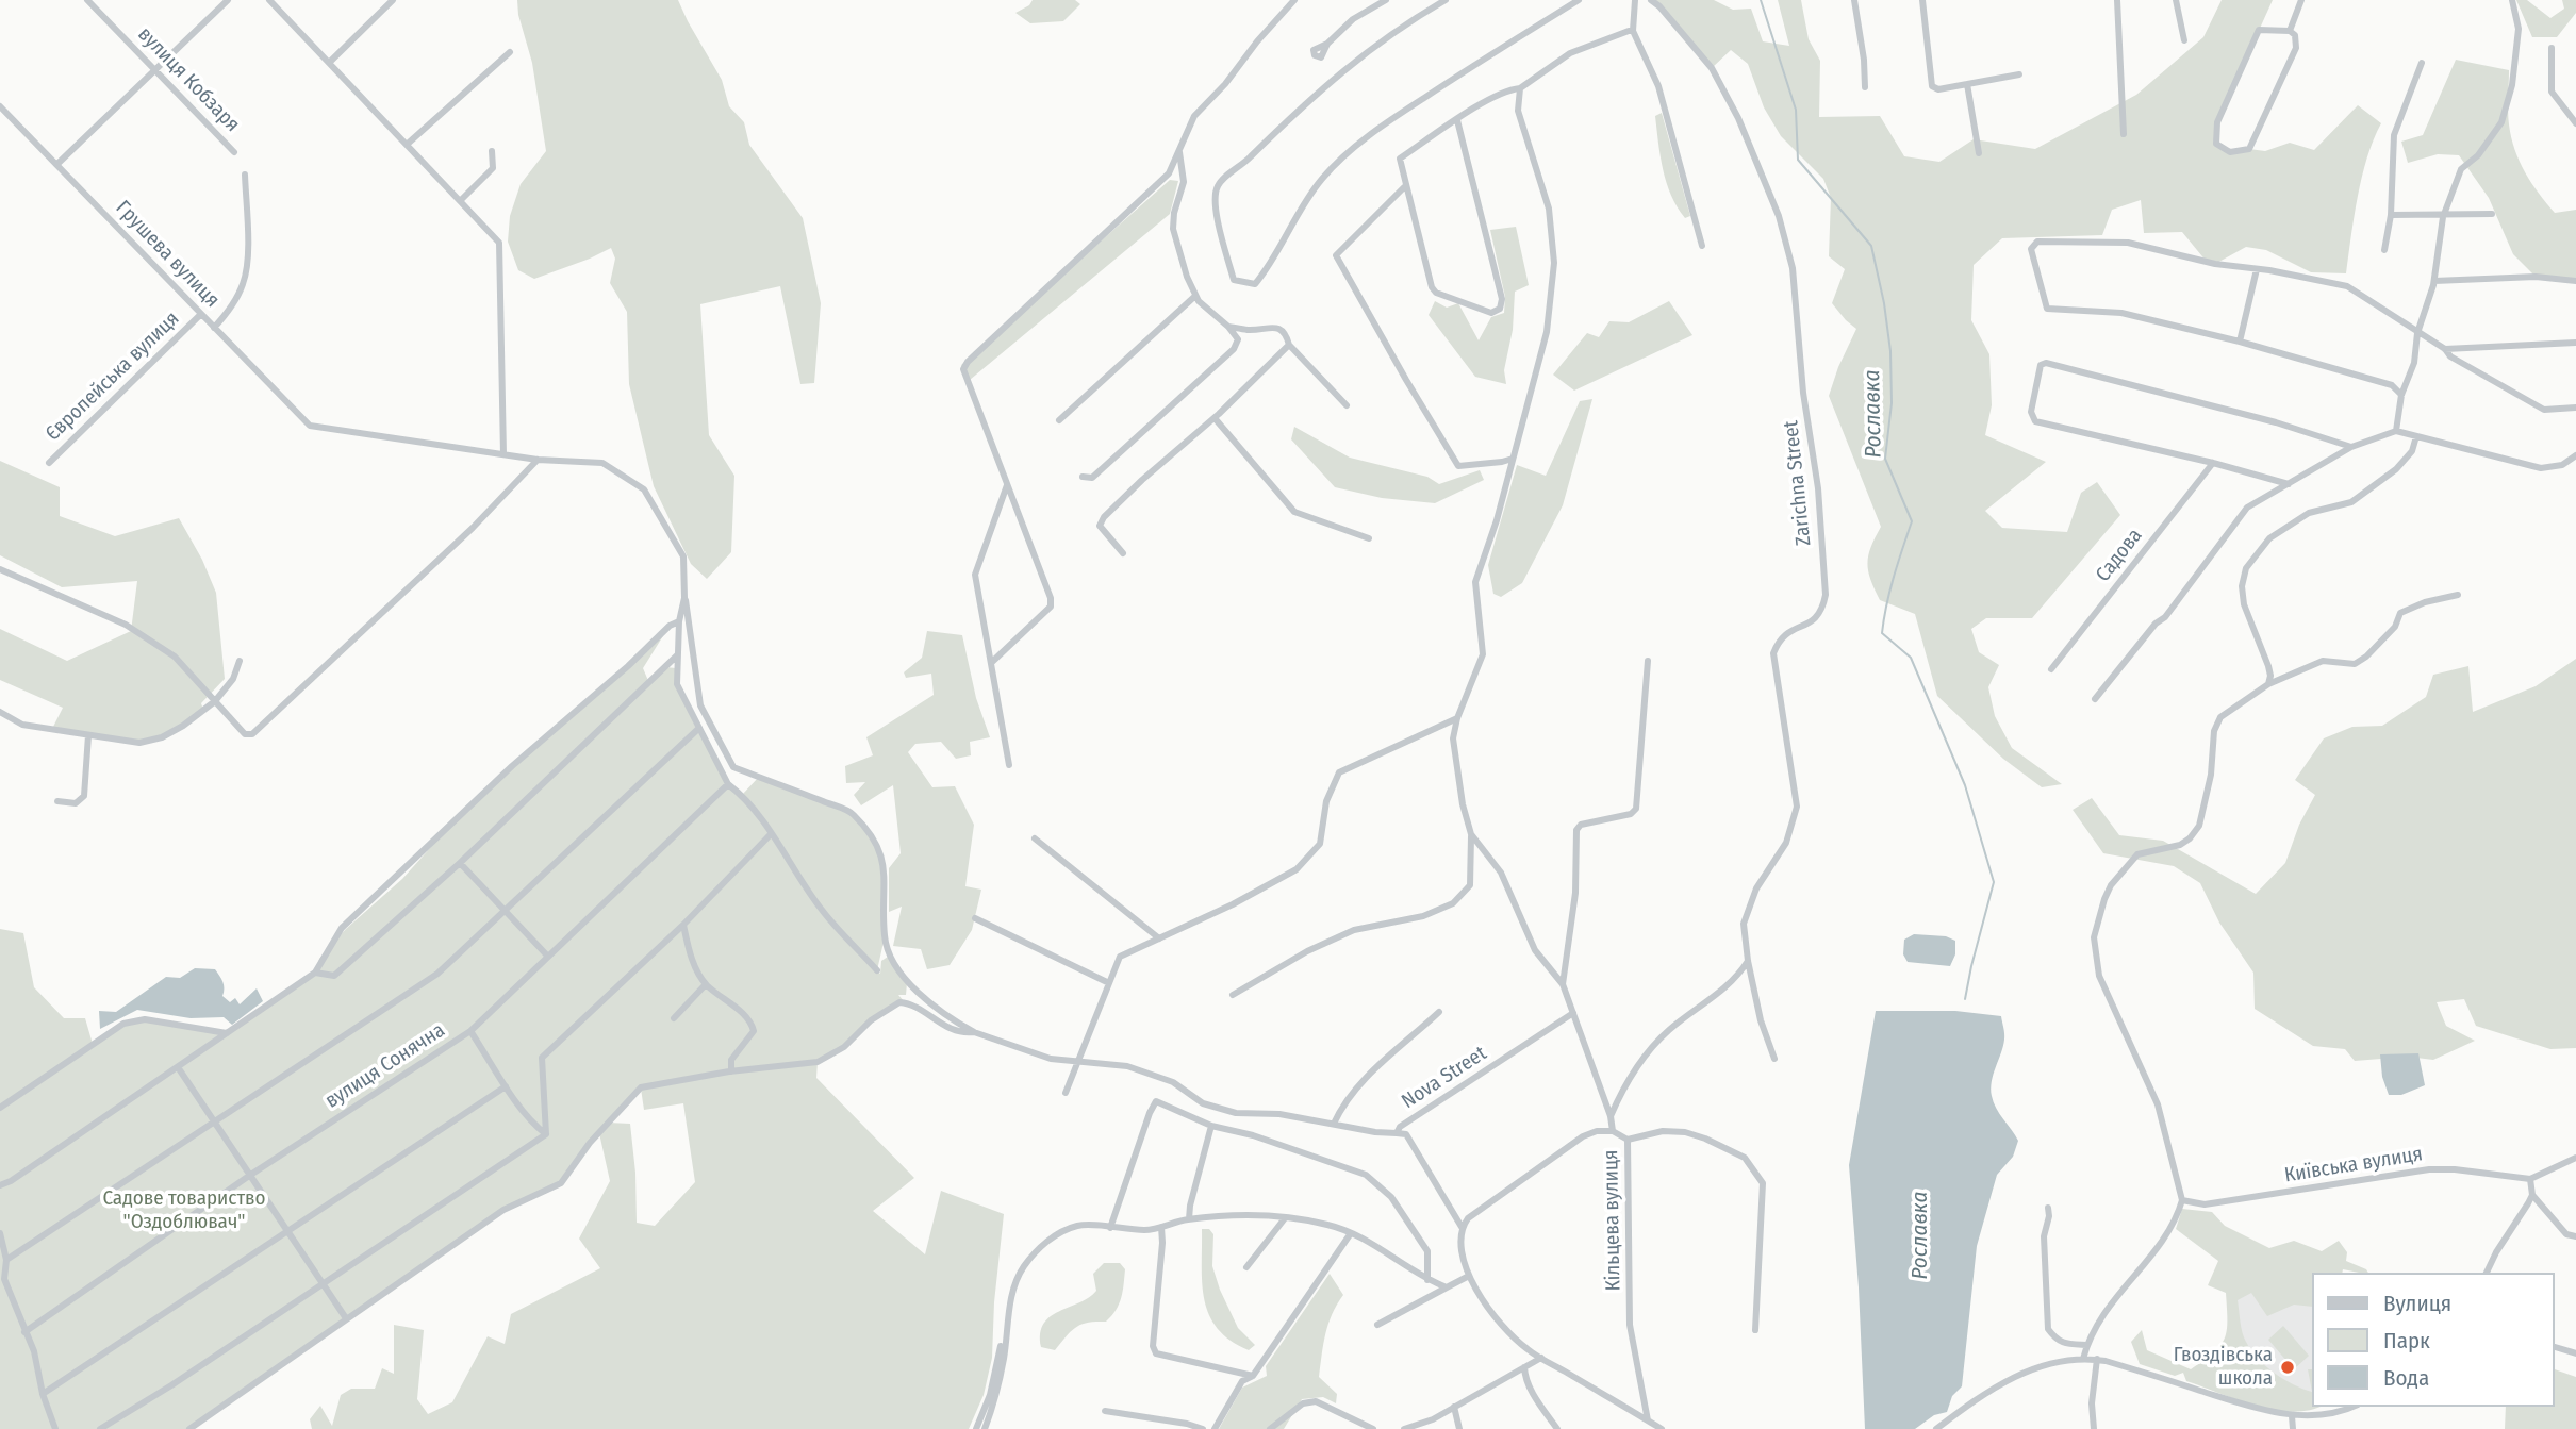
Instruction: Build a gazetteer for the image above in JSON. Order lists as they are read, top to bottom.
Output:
{
  "streets": {
    "street": [
      "вулиця Кобзаря",
      "Грушева вулиця",
      "Європейська вулиця",
      "Zarichna Street",
      "Садова",
      "вулиця Сонячна",
      "Nova Street",
      "Київська вулиця",
      "Кільцева вулиця"
    ]
  },
  "crossings": [
    ["Грушева вулиця", "Європейська вулиця"]
  ],
  "water": ["Рославка"],
  "parks": ["Садове товариство \"Оздоблювач\""],
  "places": ["Гвоздівська школа"],
  "legend": ["Вулиця", "Парк", "Вода"]
}
